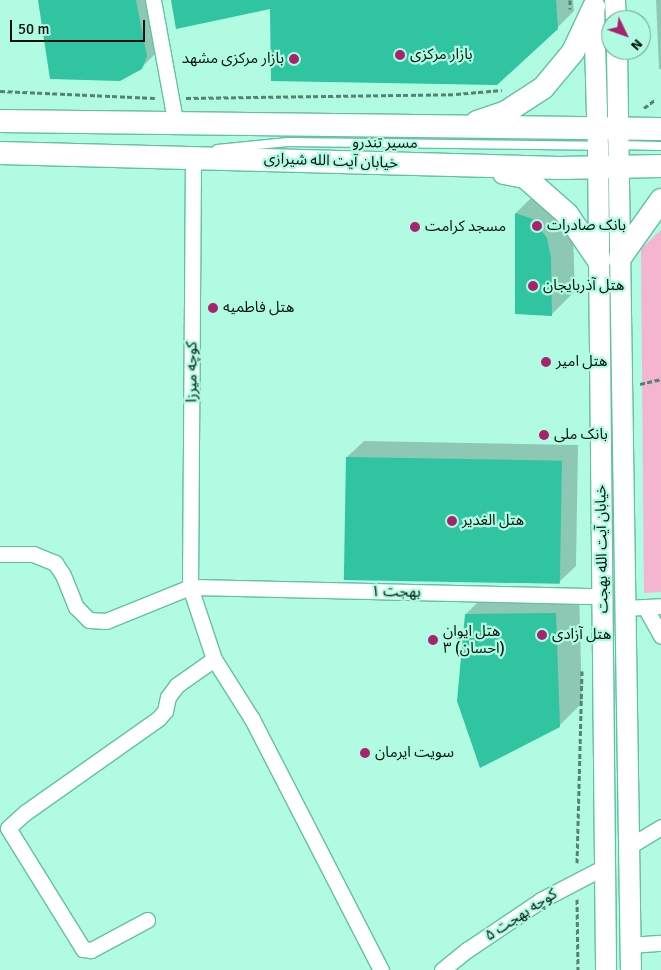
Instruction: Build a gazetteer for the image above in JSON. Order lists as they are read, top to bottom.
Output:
{
  "streets": {
    "main road": ["خیابان آیت الله شیرازی", "خیابان آیت الله بهجت"],
    "street": ["کوچه میرزا", "بهجت ۱", "کوچه بهجت ۵"],
    "lane": ["مسیر تندرو"]
  },
  "crossings": [
    ["مسیر تندرو", "خیابان آیت الله شیرازی"],
    ["مسیر تندرو", "خیابان آیت الله بهجت"],
    ["خیابان آیت الله شیرازی", "کوچه میرزا"],
    ["خیابان آیت الله شیرازی", "خیابان آیت الله بهجت"],
    ["کوچه میرزا", "بهجت ۱"],
    ["خیابان آیت الله بهجت", "بهجت ۱"],
    ["خیابان آیت الله بهجت", "کوچه بهجت ۵"]
  ],
  "places": [
    "بازار مرکزی",
    "بازار مرکزی مشهد",
    "بانک صادرات",
    "مسجد کرامت",
    "هتل آذربایجان",
    "هتل فاطمیه",
    "هتل امیر",
    "بانک ملی",
    "هتل الغدیر",
    "هتل آزادی",
    "هتل ایوان ۳ (احسان)",
    "سویت ایرمان"
  ],
  "scale_bar": "50 m",
  "north": "bottom right"
}
